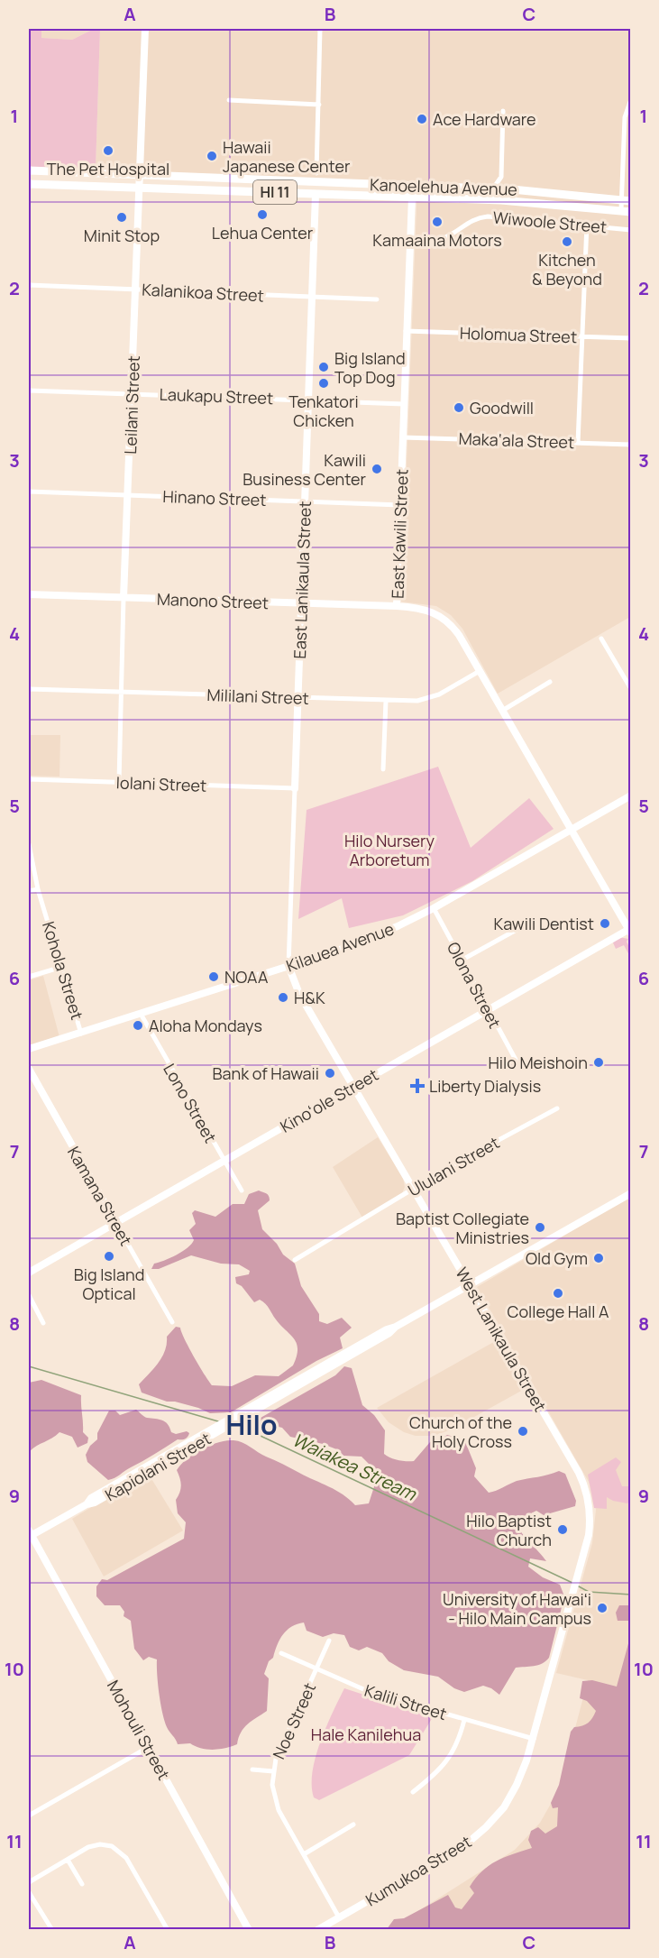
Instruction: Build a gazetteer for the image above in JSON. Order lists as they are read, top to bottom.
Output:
{
  "streets": {
    "highway": ["Kanoelehua Avenue", "HI 11"],
    "street": [
      "Wiwoole Street",
      "Kalanikoa Street",
      "Holomua Street",
      "Laukapu Street",
      "Leilani Street",
      "Maka‘ala Street",
      "Hinano Street",
      "East Kawili Street",
      "East Lanikaula Street",
      "Manono Street",
      "Mililani Street",
      "Iolani Street",
      "Kilauea Avenue",
      "Kohola Street",
      "Olona Street",
      "Kinoʻole Street",
      "Lono Street",
      "Ululani Street",
      "Kamana Street",
      "West Lanikaula Street",
      "Kapiolani Street",
      "Kalili Street",
      "Noe Street",
      "Mohouli Street",
      "Kumukoa Street"
    ]
  },
  "crossings": [
    ["Kanoelehua Avenue", "Leilani Street"],
    ["Kanoelehua Avenue", "East Kawili Street"],
    ["Kanoelehua Avenue", "East Lanikaula Street"],
    ["Wiwoole Street", "East Kawili Street"],
    ["Kalanikoa Street", "Leilani Street"],
    ["Kalanikoa Street", "East Lanikaula Street"],
    ["Holomua Street", "East Kawili Street"],
    ["Laukapu Street", "Leilani Street"],
    ["Laukapu Street", "East Kawili Street"],
    ["Laukapu Street", "East Lanikaula Street"],
    ["Leilani Street", "Hinano Street"],
    ["Leilani Street", "Manono Street"],
    ["Leilani Street", "Mililani Street"],
    ["Leilani Street", "Iolani Street"],
    ["Maka‘ala Street", "East Kawili Street"],
    ["Hinano Street", "East Kawili Street"],
    ["Hinano Street", "East Lanikaula Street"],
    ["East Kawili Street", "Manono Street"],
    ["East Kawili Street", "Mililani Street"],
    ["East Kawili Street", "Kilauea Avenue"],
    ["East Kawili Street", "Kinoʻole Street"],
    ["East Lanikaula Street", "Manono Street"],
    ["East Lanikaula Street", "Mililani Street"],
    ["East Lanikaula Street", "Iolani Street"],
    ["East Lanikaula Street", "Kilauea Avenue"],
    ["East Lanikaula Street", "West Lanikaula Street"],
    ["Kilauea Avenue", "Kohola Street"],
    ["Kilauea Avenue", "Olona Street"],
    ["Kilauea Avenue", "Lono Street"],
    ["Kilauea Avenue", "West Lanikaula Street"],
    ["Olona Street", "Kinoʻole Street"],
    ["Kinoʻole Street", "Lono Street"],
    ["Kinoʻole Street", "Kamana Street"],
    ["Kinoʻole Street", "West Lanikaula Street"],
    ["Ululani Street", "West Lanikaula Street"],
    ["West Lanikaula Street", "Kapiolani Street"],
    ["West Lanikaula Street", "Kalili Street"],
    ["West Lanikaula Street", "Kumukoa Street"],
    ["Kapiolani Street", "Mohouli Street"],
    ["Kalili Street", "Noe Street"],
    ["Kalili Street", "Kumukoa Street"],
    ["Noe Street", "Kumukoa Street"]
  ],
  "districts": ["Hilo"],
  "water": ["Waiakea Stream"],
  "parks": ["Hilo Nursery Arboretum", "Hale Kanilehua"],
  "places": {
    "other": [
      "Ace Hardware",
      "The Pet Hospital",
      "Hawaii Japanese Center",
      "Lehua Center",
      "Minit Stop",
      "Kamaaina Motors",
      "Kitchen & Beyond",
      "Big Island Top Dog",
      "Tenkatori Chicken",
      "Goodwill",
      "Kawili Business Center",
      "Kawili Dentist",
      "NOAA",
      "H&K",
      "Aloha Mondays",
      "Hilo Meishoin",
      "Bank of Hawaii",
      "Baptist Collegiate Ministries",
      "Big Island Optical",
      "Old Gym",
      "College Hall A",
      "Church of the Holy Cross",
      "Hilo Baptist Church",
      "University of Hawaiʻi - Hilo Main Campus"
    ],
    "health": ["Liberty Dialysis"]
  },
  "grid": {
    "columns": ["A", "B", "C"],
    "rows": [
      "1",
      "2",
      "3",
      "4",
      "5",
      "6",
      "7",
      "8",
      "9",
      "10",
      "11"
    ]
  }
}
